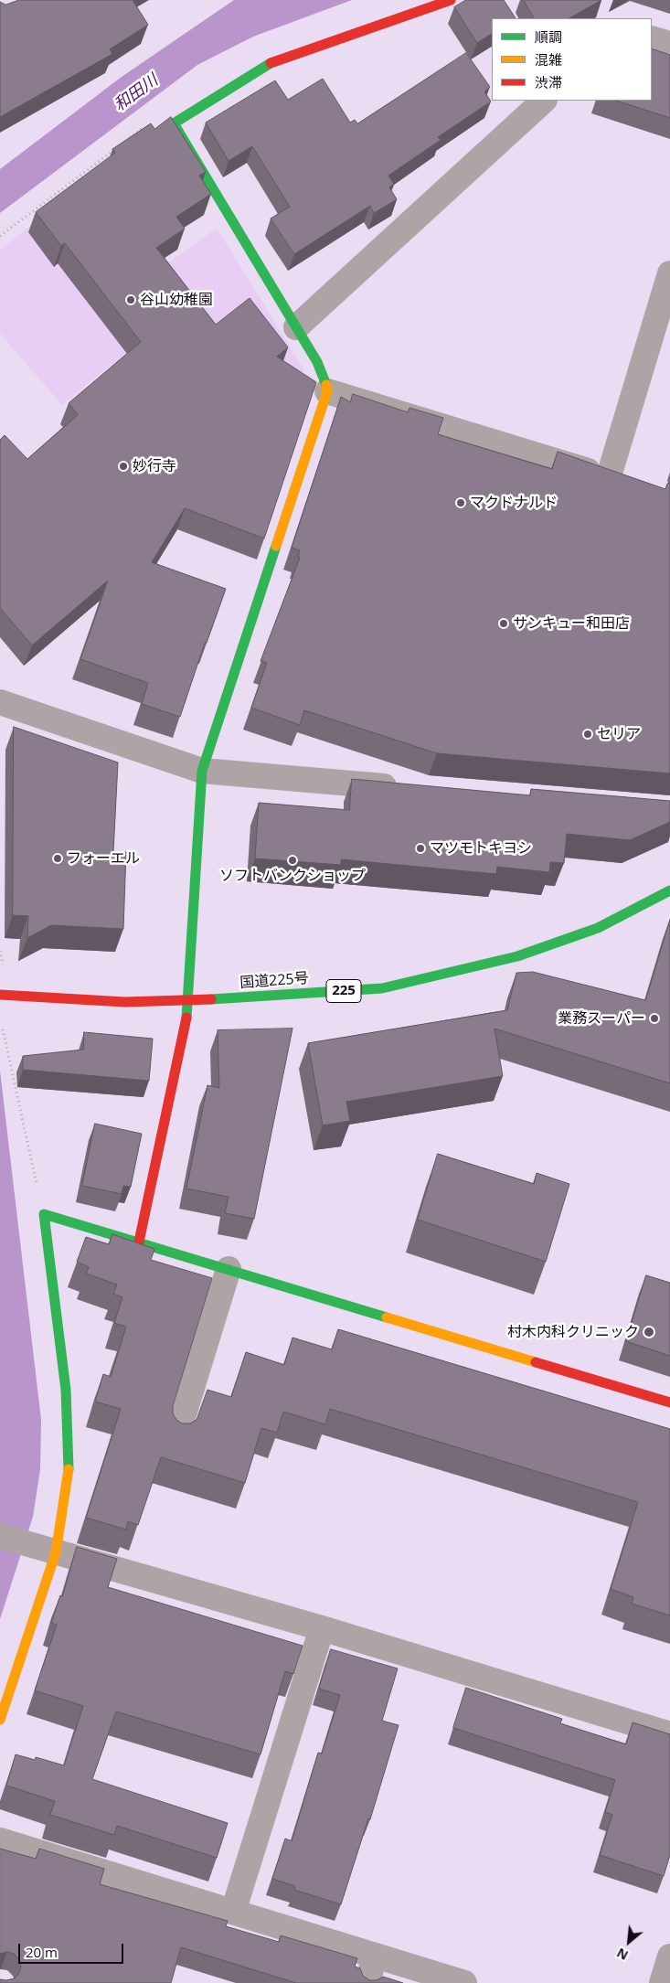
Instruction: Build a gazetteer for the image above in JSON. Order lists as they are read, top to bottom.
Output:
{
  "streets": {
    "main road": ["国道225号", "225"]
  },
  "water": ["和田川"],
  "places": [
    "谷山幼稚園",
    "妙行寺",
    "マクドナルド",
    "サンキュー和田店",
    "セリア",
    "マツモトキヨシ",
    "フォーエル",
    "ソフトバンクショップ",
    "業務スーパー",
    "村木内科クリニック"
  ],
  "legend": ["順調", "混雑", "渋滞"],
  "scale_bar": "20 m",
  "north": "bottom left"
}
